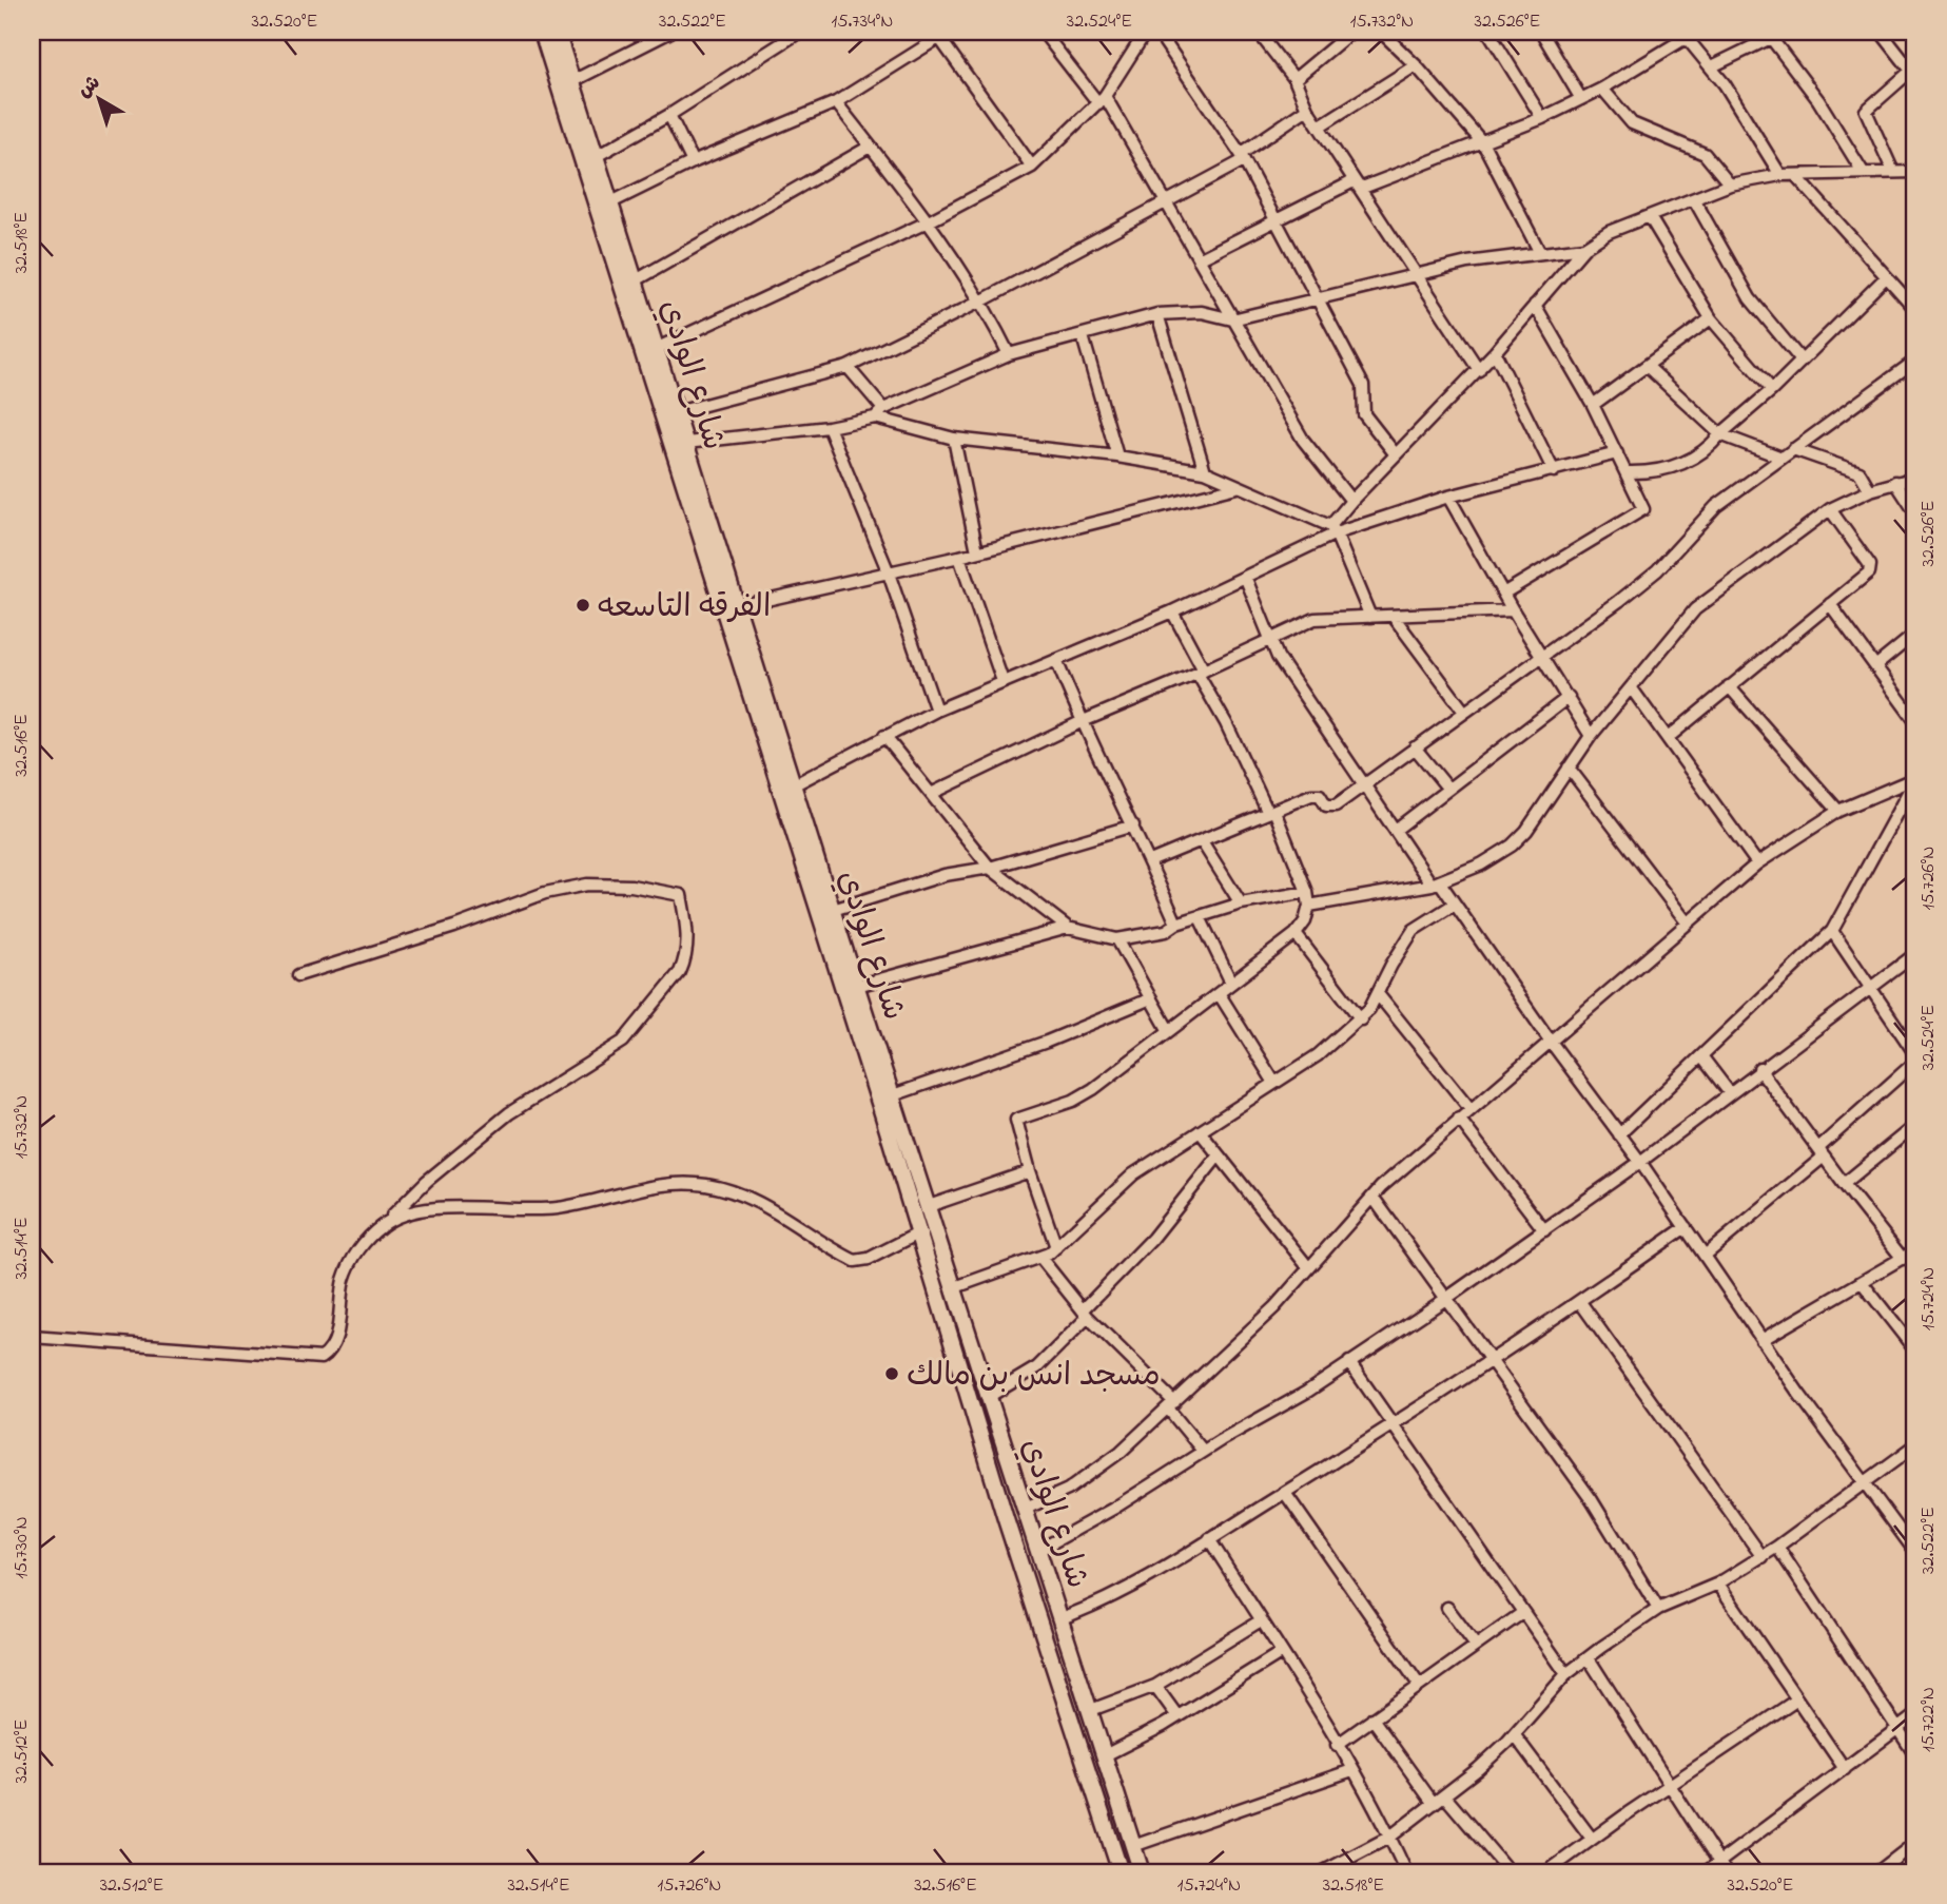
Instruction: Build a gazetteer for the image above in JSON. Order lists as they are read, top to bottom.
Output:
{
  "streets": {
    "main road": ["شارع الوادي"]
  },
  "places": ["الفرقه التاسعه", "مسجد انس بن مالك"],
  "north": "top left",
  "coordinates": [
    "32.520°E",
    "32.522°E",
    "15.734°N",
    "32.524°E",
    "15.732°N",
    "32.526°E",
    "32.518°E",
    "32.516°E",
    "15.726°N",
    "32.514°E",
    "15.724°N",
    "15.730°N",
    "15.722°N",
    "32.512°E"
  ]
}
